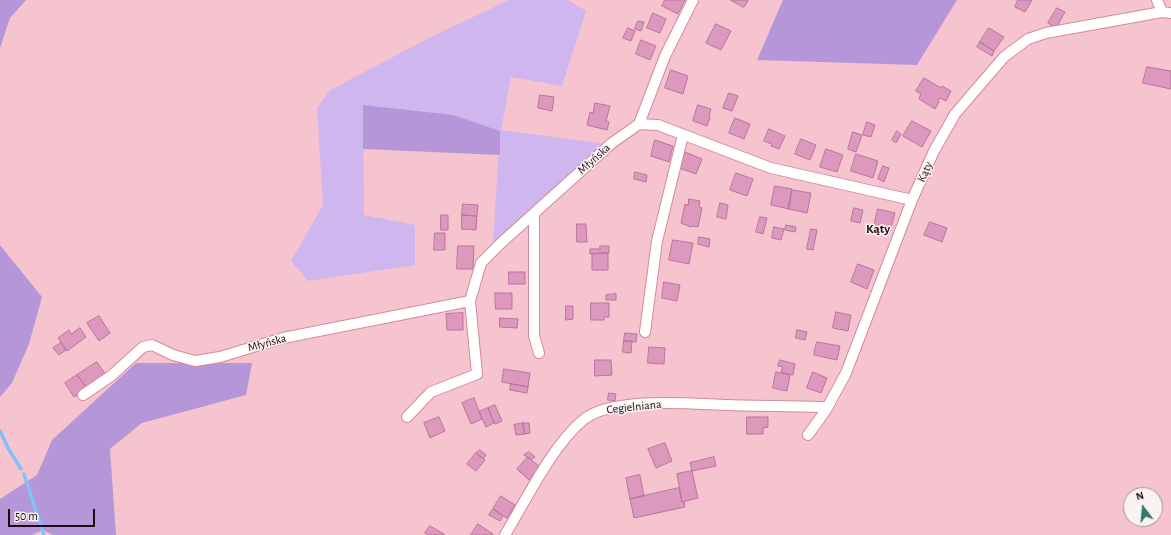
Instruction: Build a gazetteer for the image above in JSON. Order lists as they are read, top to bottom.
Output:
{
  "streets": {
    "street": ["Młyńska", "Kąty", "Cegielniana"]
  },
  "districts": ["Kąty"],
  "scale_bar": "50 m",
  "north": "top"
}
